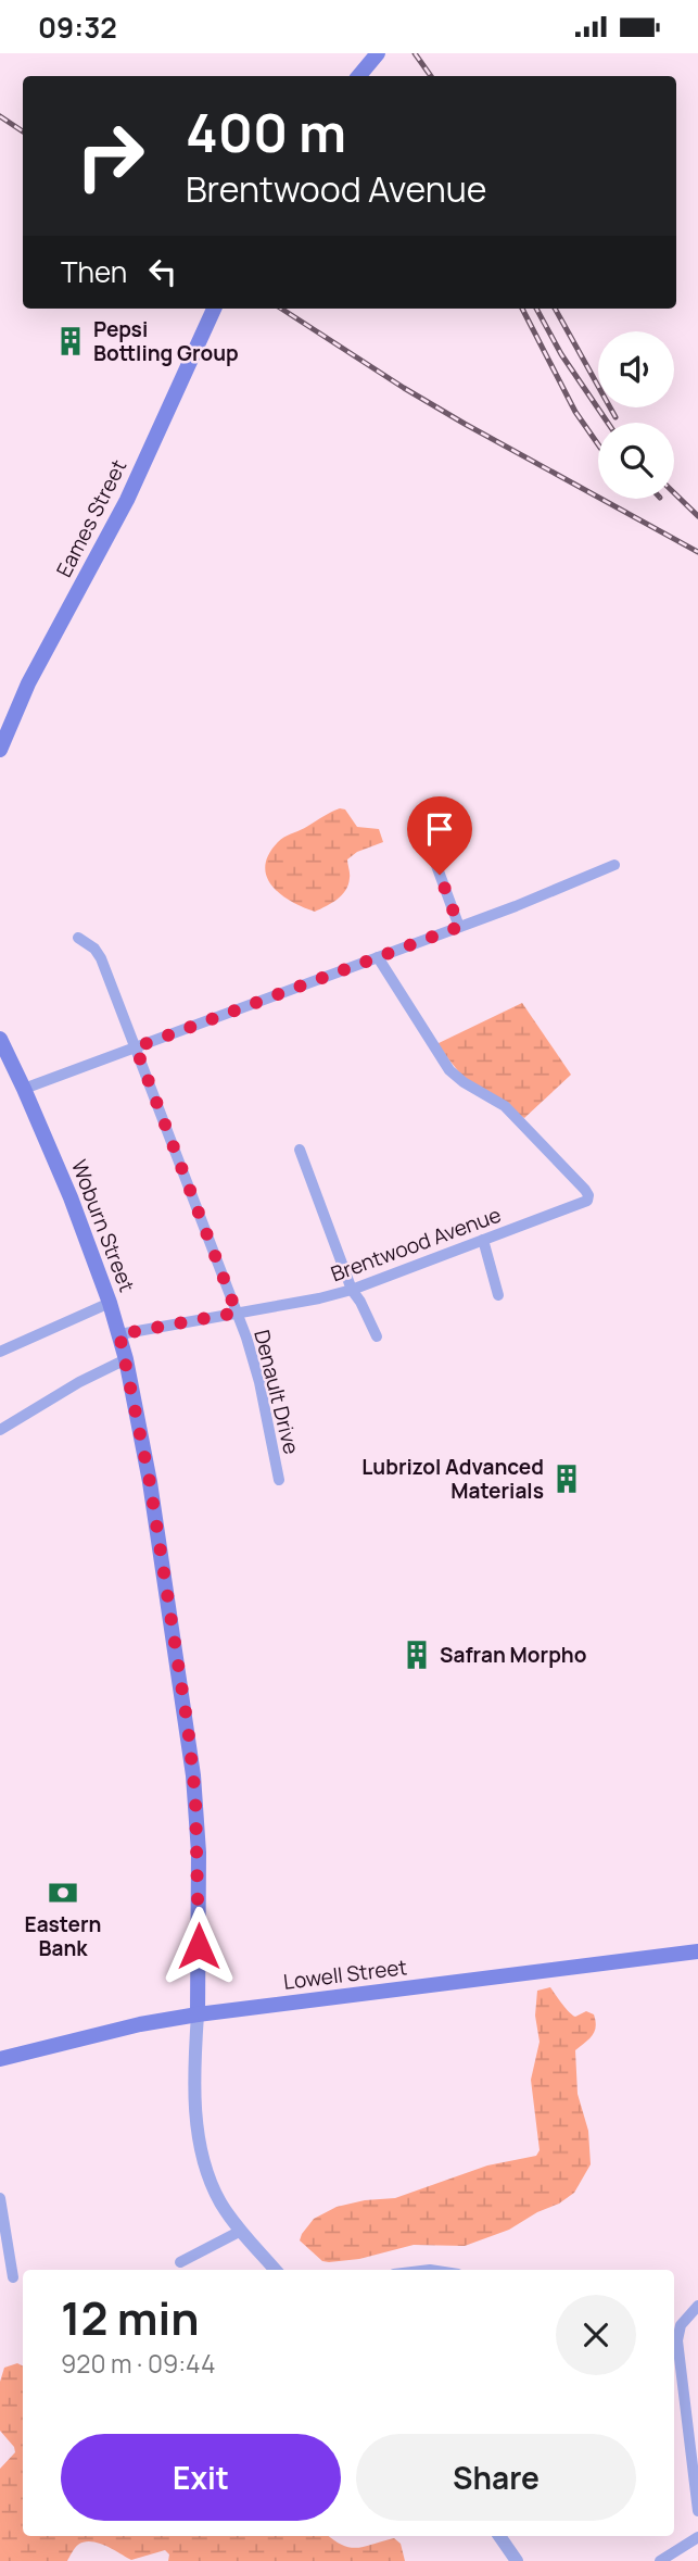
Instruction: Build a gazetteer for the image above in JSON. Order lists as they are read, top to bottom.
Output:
{
  "streets": {
    "main road": ["Eames Street", "Woburn Street", "Lowell Street"],
    "street": ["Brentwood Avenue", "Denault Drive"]
  },
  "crossings": [
    ["Woburn Street", "Brentwood Avenue"],
    ["Woburn Street", "Lowell Street"],
    ["Brentwood Avenue", "Denault Drive"]
  ],
  "places": {
    "building": ["Pepsi Bottling Group", "Lubrizol Advanced Materials", "Safran Morpho"],
    "bank": ["Eastern Bank"]
  },
  "page": {
    "status": "09:32",
    "turn": ["400 m", "Brentwood Avenue"],
    "then": "Then",
    "heading": ["12 min", "920 m · 09:44"],
    "buttons": ["Exit", "Share"]
  }
}
